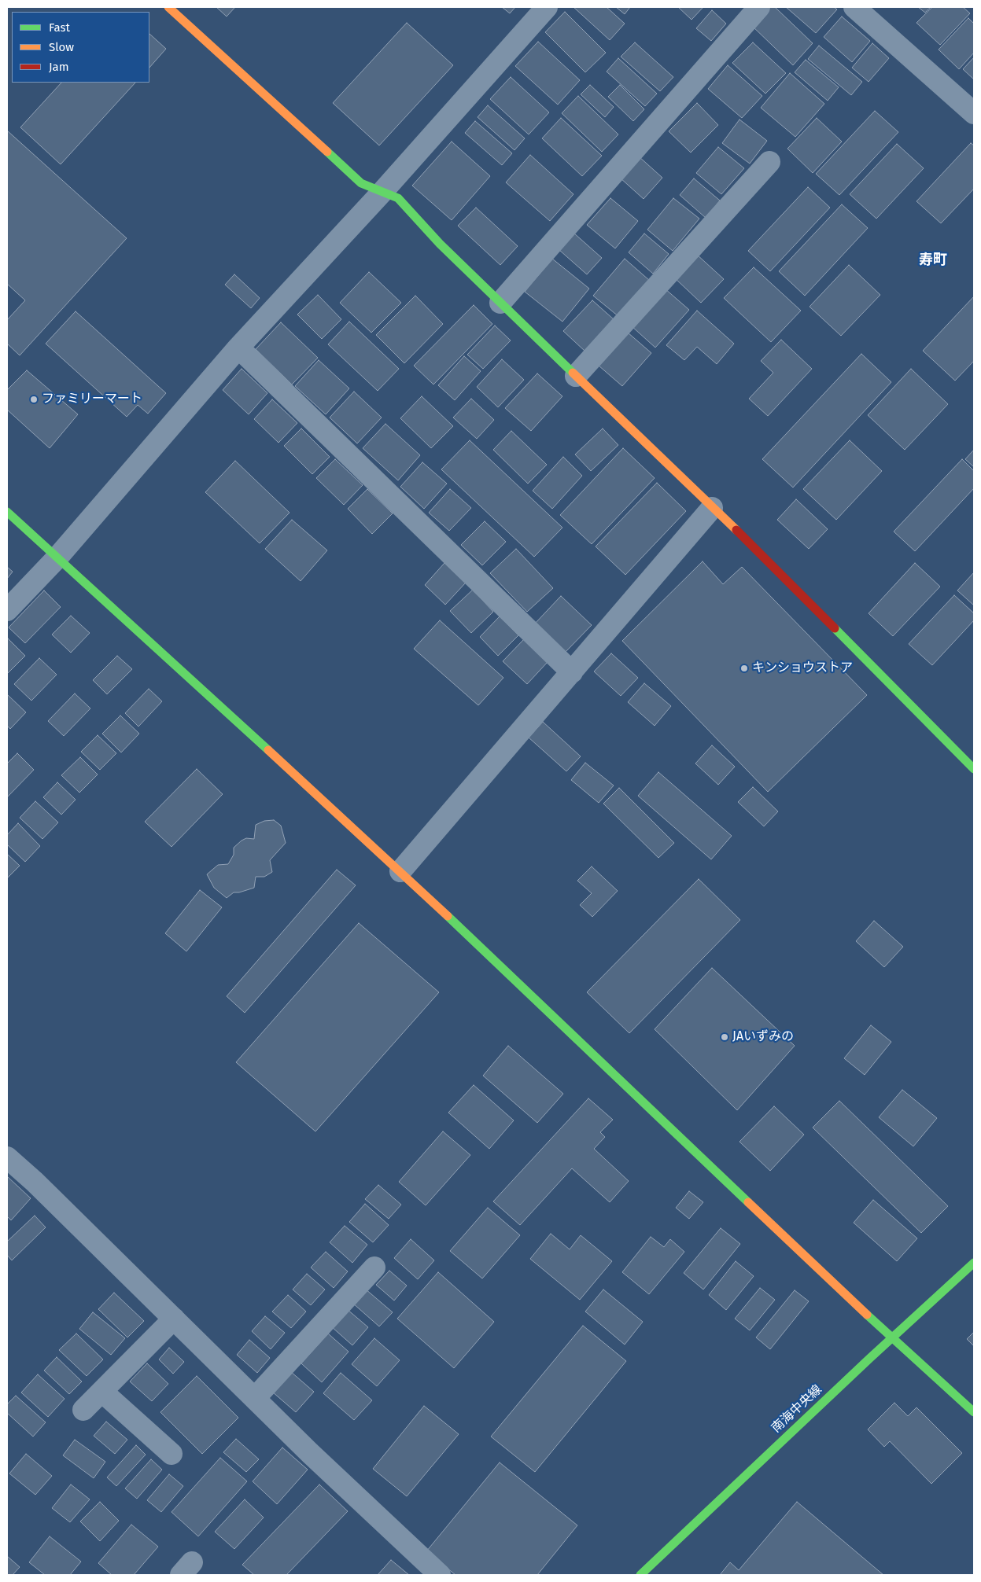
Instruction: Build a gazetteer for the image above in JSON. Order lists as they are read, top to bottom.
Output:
{
  "streets": {
    "street": ["南海中央線"]
  },
  "districts": ["寿町"],
  "places": ["ファミリーマート", "キンショウストア", "JAいずみの"],
  "legend": ["Fast", "Slow", "Jam"]
}
